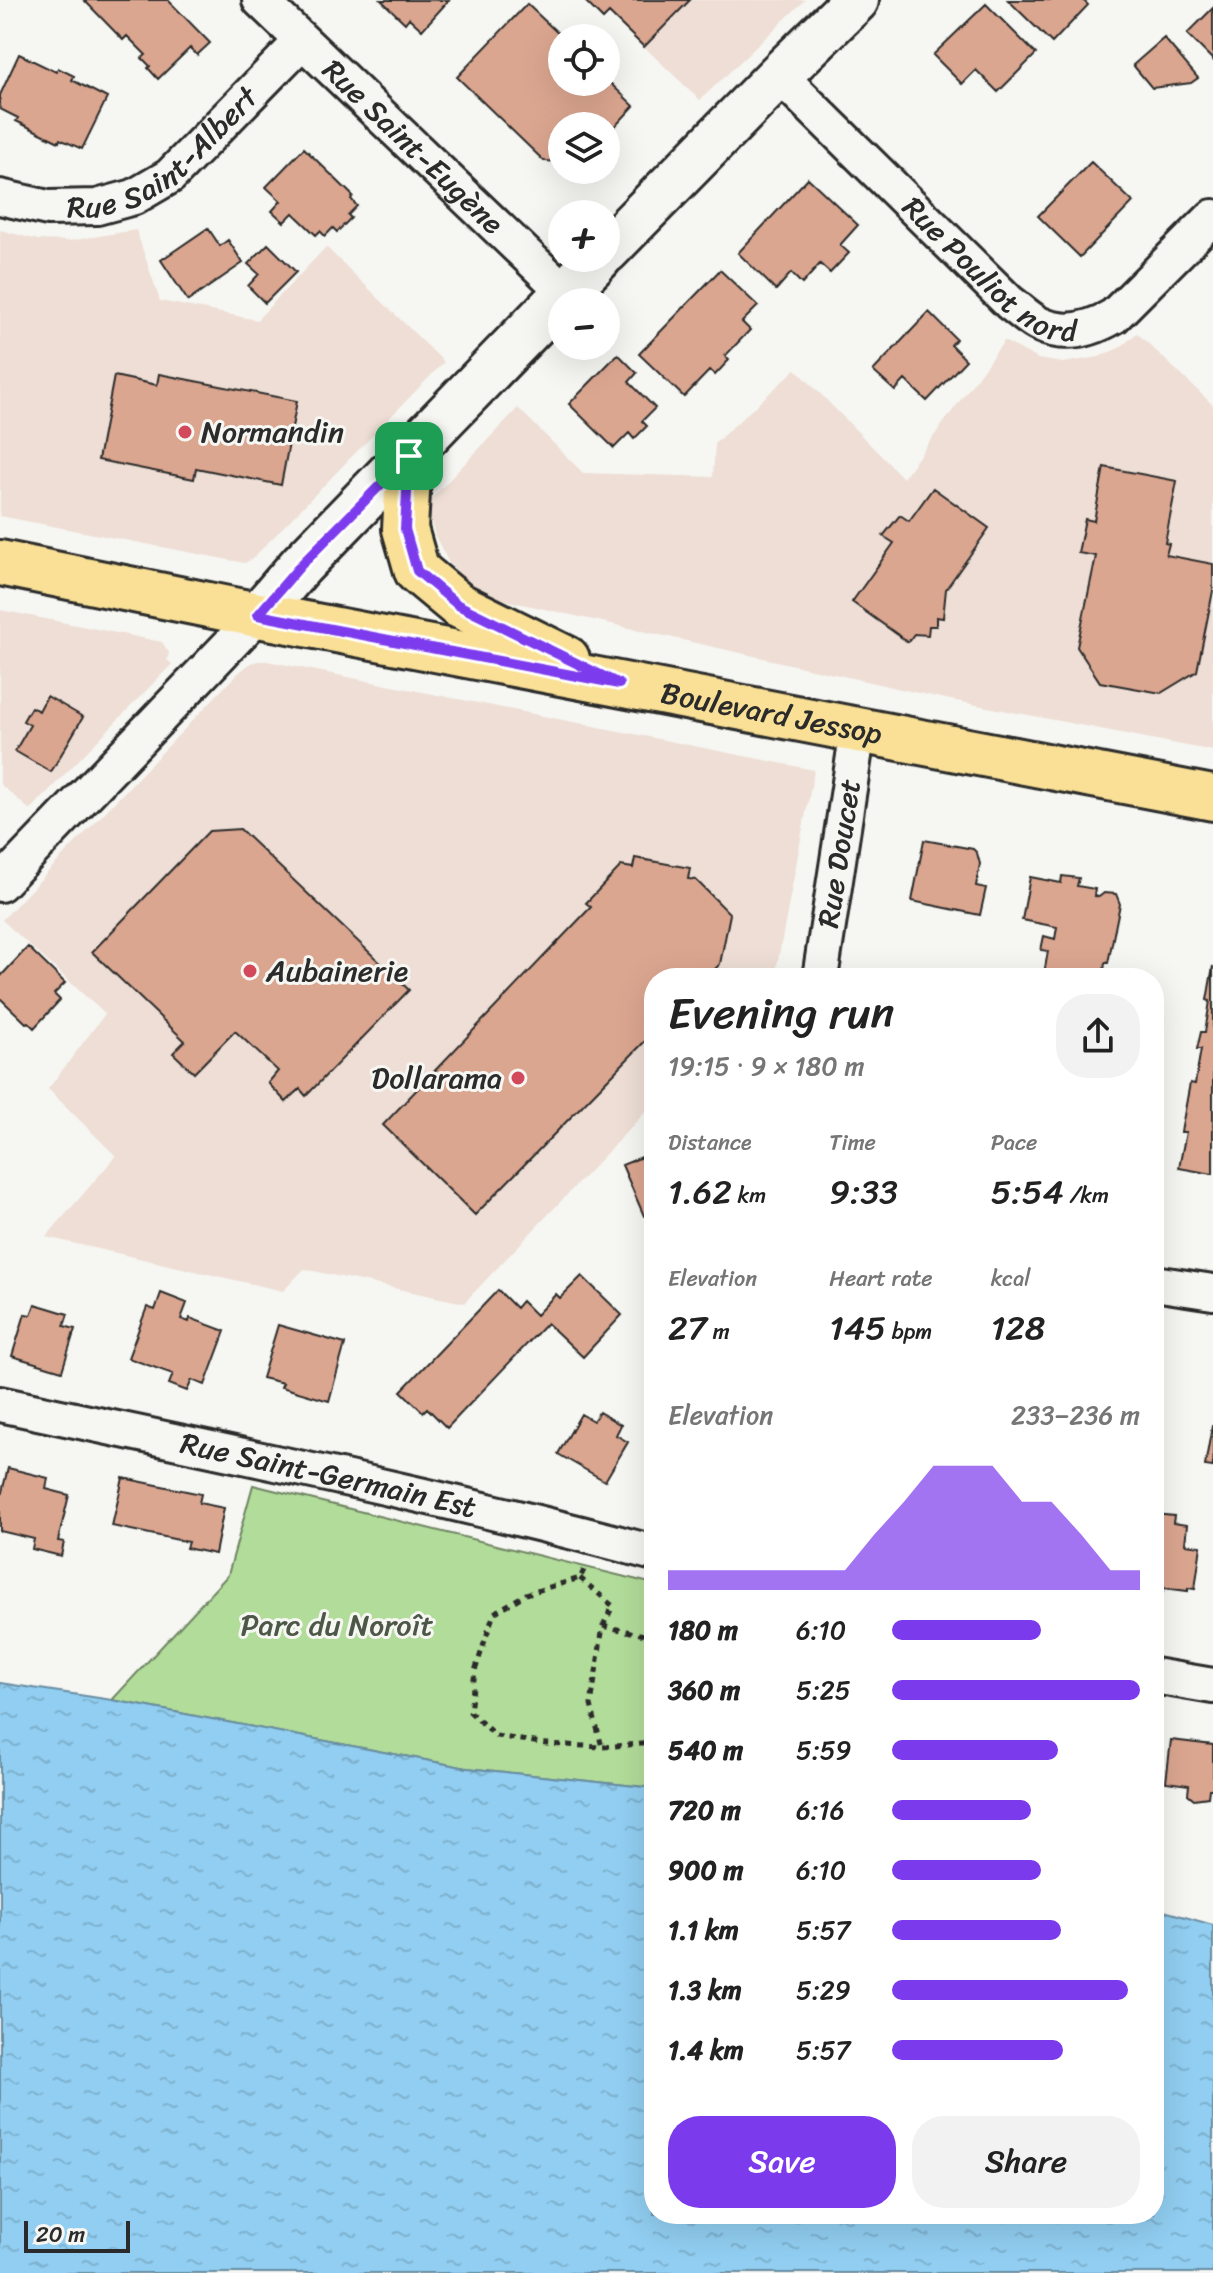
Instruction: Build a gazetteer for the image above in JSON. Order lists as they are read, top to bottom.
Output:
{
  "streets": {
    "main road": ["Boulevard Jessop"],
    "street": [
      "Rue Saint-Albert",
      "Rue Saint-Eugène",
      "Rue Pouliot nord",
      "Rue Doucet",
      "Rue Saint-Germain Est"
    ]
  },
  "crossings": [
    ["Rue Saint-Albert", "Rue Saint-Eugène"],
    ["Boulevard Jessop", "Rue Doucet"]
  ],
  "parks": ["Parc du Noroît"],
  "places": ["Normandin", "Aubainerie", "Dollarama"],
  "scale_bar": "20 m",
  "page": {
    "map_buttons": ["+", "−"],
    "heading": ["Evening run", "19:15 · 9 × 180 m"],
    "stats": [
      ["Distance", "1.62 km"],
      ["Time", "9:33"],
      ["Pace", "5:54 /km"],
      ["Elevation", "27 m"],
      ["Heart rate", "145 bpm"],
      ["kcal", "128"]
    ],
    "chart": ["Elevation", "233–236 m"],
    "list": [
      {
        "name": "180 m",
        "note": "6:10"
      },
      {
        "name": "360 m",
        "note": "5:25"
      },
      {
        "name": "540 m",
        "note": "5:59"
      },
      {
        "name": "720 m",
        "note": "6:16"
      },
      {
        "name": "900 m",
        "note": "6:10"
      },
      {
        "name": "1.1 km",
        "note": "5:57"
      },
      {
        "name": "1.3 km",
        "note": "5:29"
      },
      {
        "name": "1.4 km",
        "note": "5:57"
      }
    ],
    "buttons": ["Save", "Share"],
    "scale": "20 m"
  }
}
